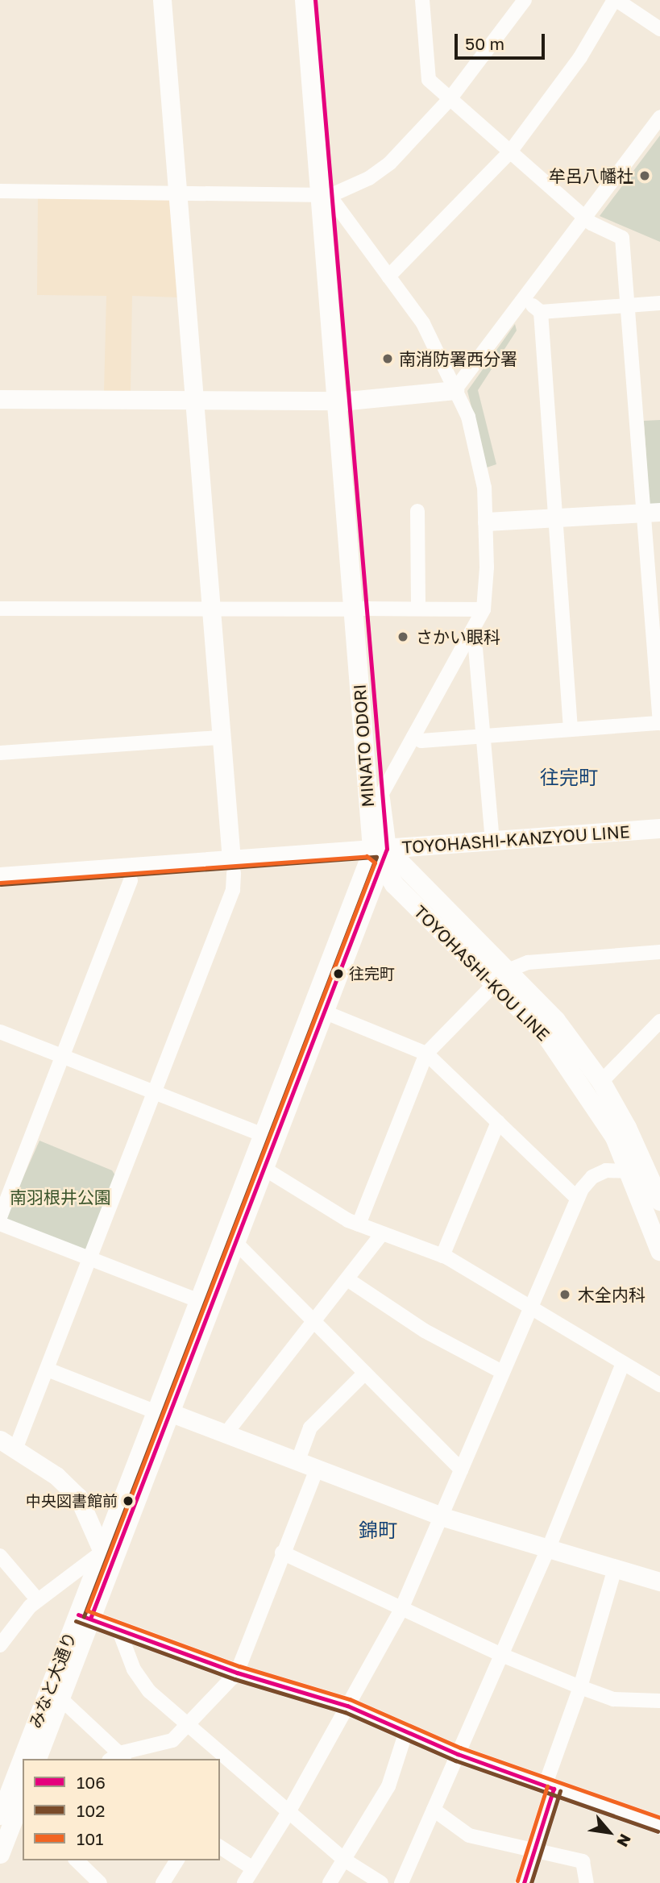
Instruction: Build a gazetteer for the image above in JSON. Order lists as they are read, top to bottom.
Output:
{
  "streets": {
    "main road": ["MINATO ODORI", "TOYOHASHI-KANZYOU LINE", "TOYOHASHI-KOU LINE"],
    "street": ["みなと大通り"]
  },
  "crossings": [
    ["MINATO ODORI", "TOYOHASHI-KANZYOU LINE"],
    ["MINATO ODORI", "TOYOHASHI-KOU LINE"],
    ["MINATO ODORI", "みなと大通り"],
    ["TOYOHASHI-KANZYOU LINE", "TOYOHASHI-KOU LINE"],
    ["TOYOHASHI-KANZYOU LINE", "みなと大通り"],
    ["TOYOHASHI-KOU LINE", "みなと大通り"]
  ],
  "districts": ["往完町", "錦町"],
  "parks": ["南羽根井公園"],
  "places": [
    "牟呂八幡社",
    "南消防署西分署",
    "さかい眼科",
    "往完町",
    "木全内科",
    "中央図書館前"
  ],
  "lines": ["transit line 106", "transit line 101", "transit line 102"],
  "legend": ["106", "102", "101"],
  "scale_bar": "50 m",
  "north": "bottom right"
}
